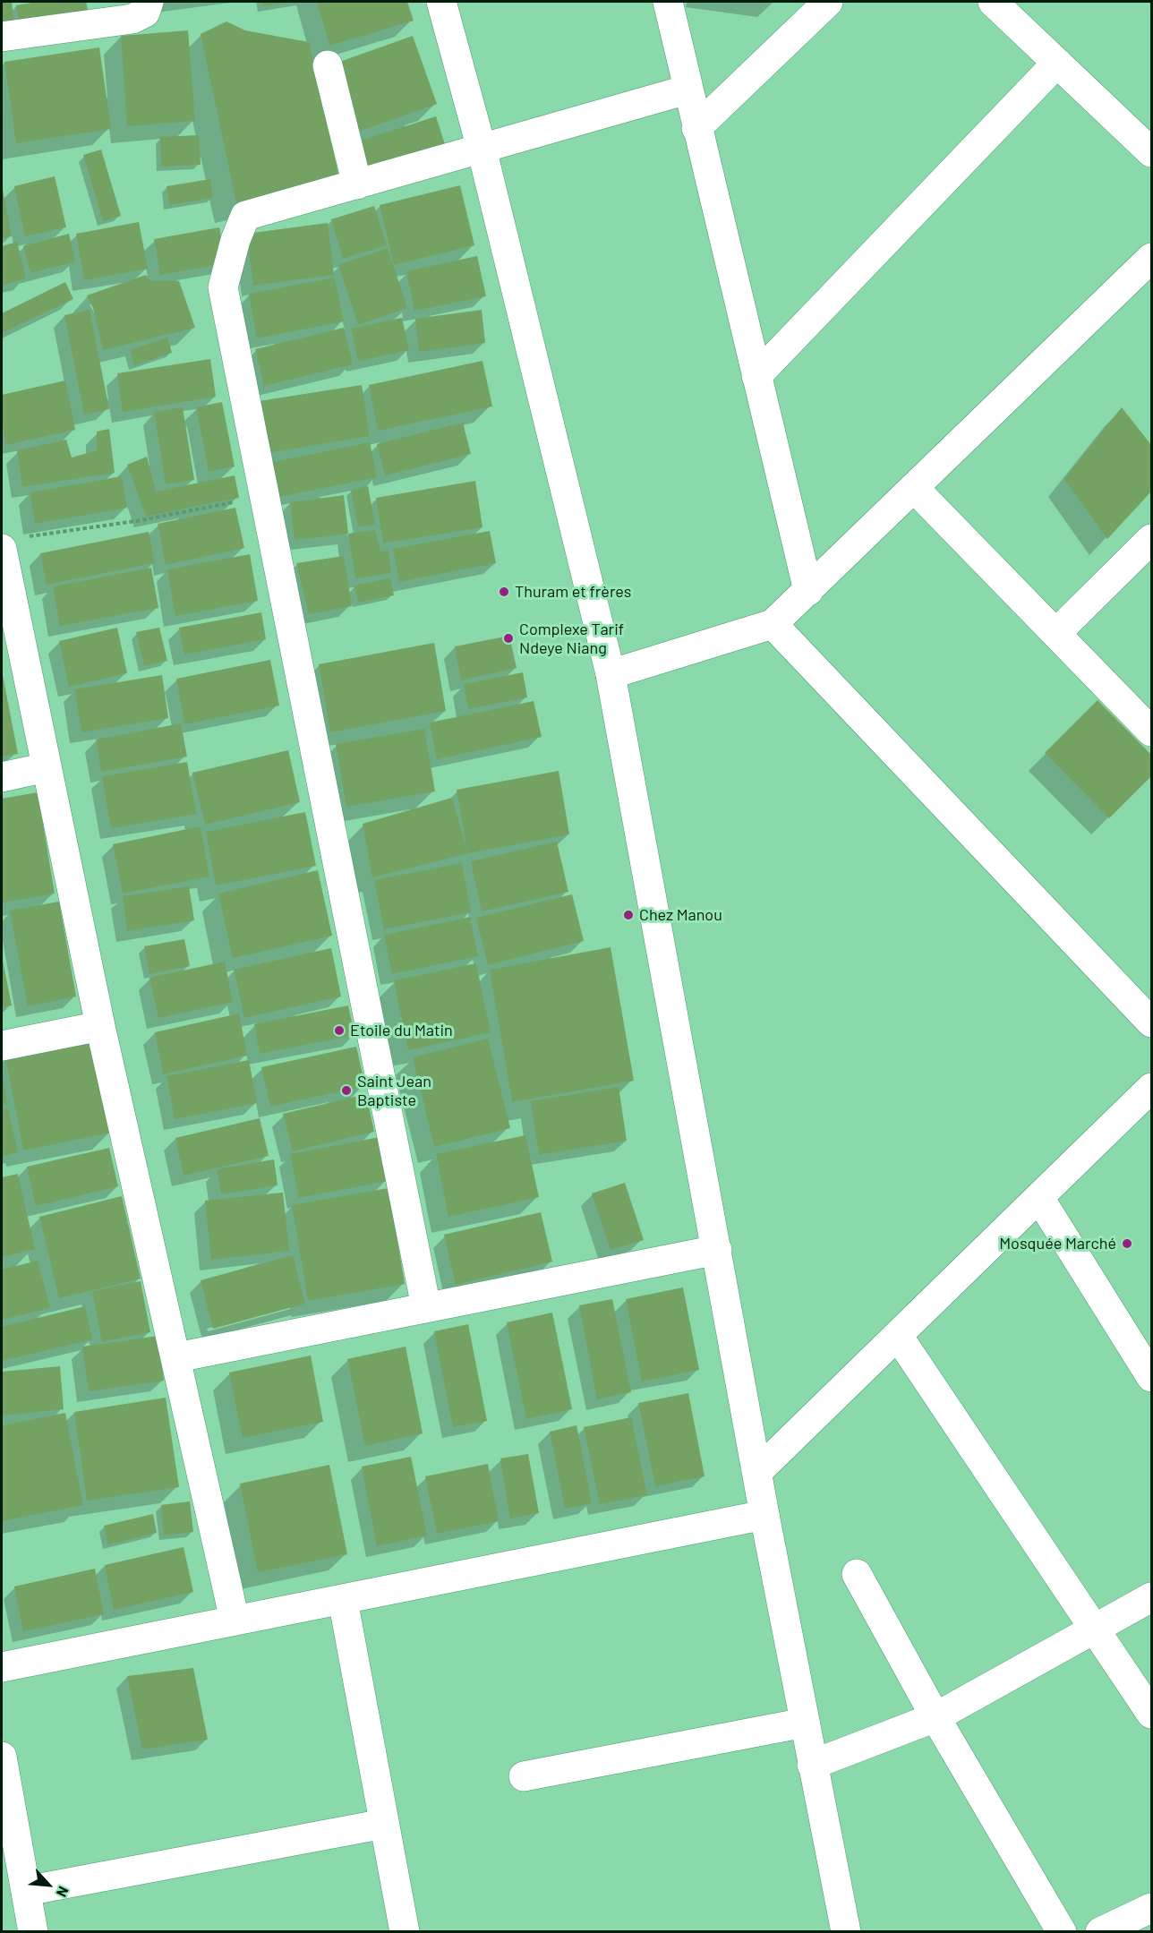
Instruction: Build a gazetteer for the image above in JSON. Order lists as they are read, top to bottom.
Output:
{
  "places": [
    "Thuram et frères",
    "Complexe Tarif Ndeye Niang",
    "Chez Manou",
    "Etoile du Matin",
    "Saint Jean Baptiste",
    "Mosquée Marché"
  ],
  "north": "bottom right"
}
